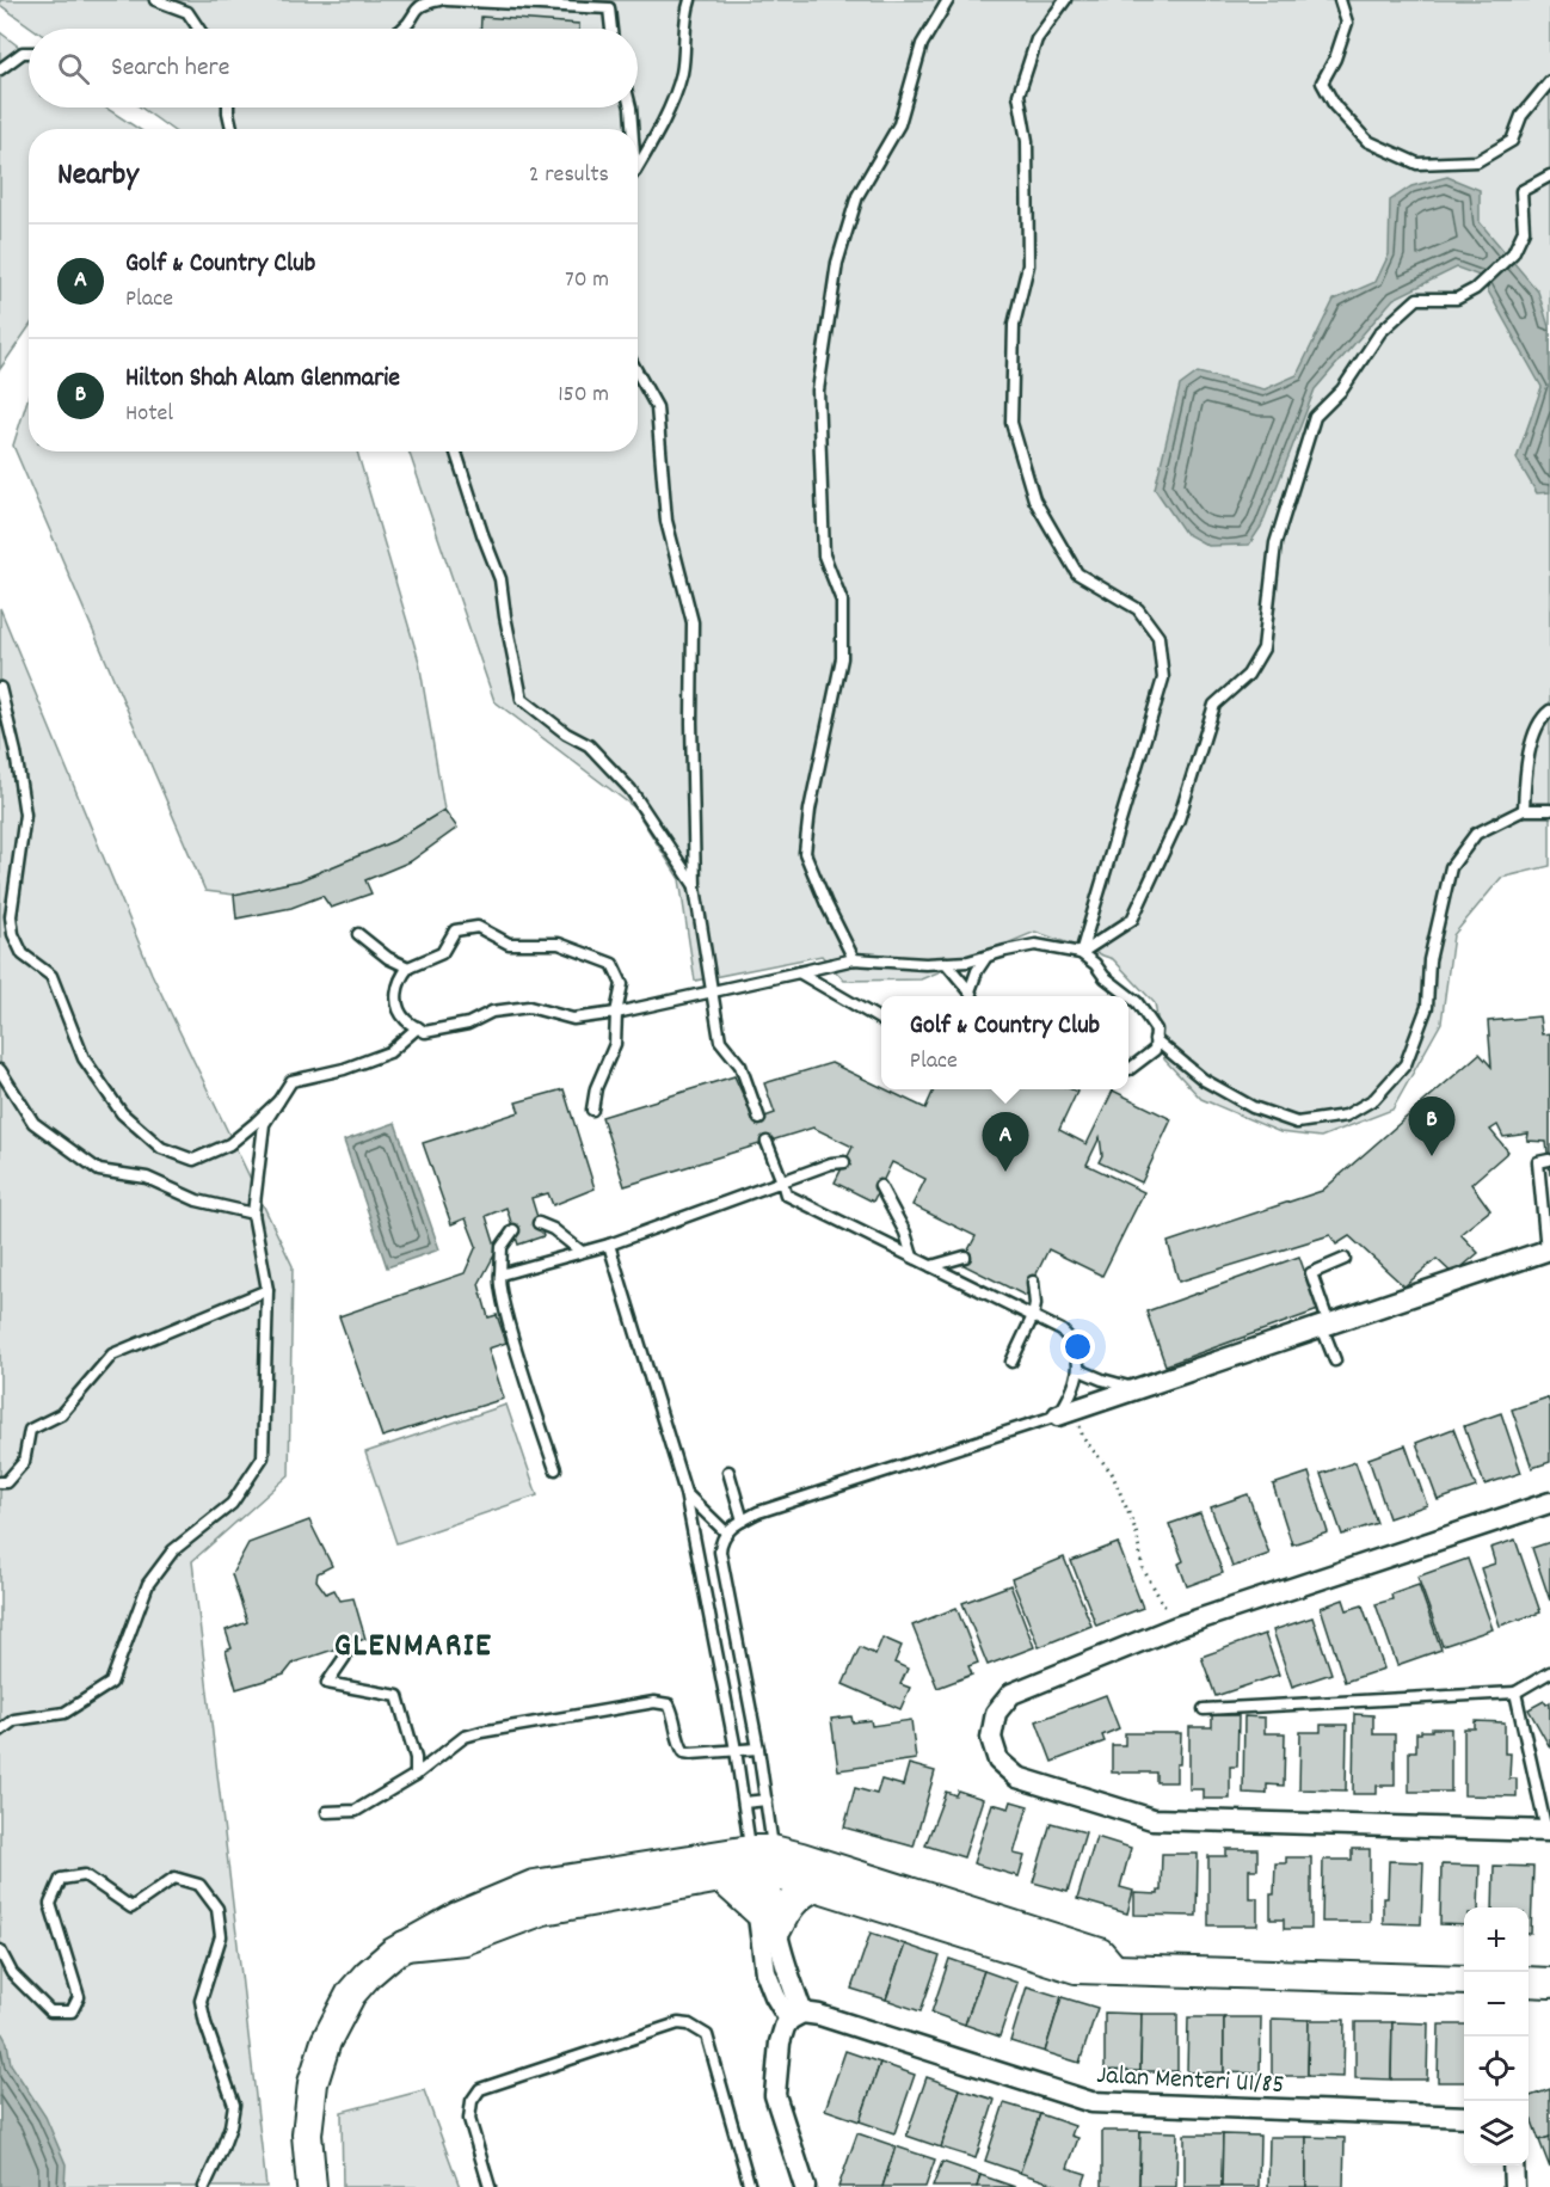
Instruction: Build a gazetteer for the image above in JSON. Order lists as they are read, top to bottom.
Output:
{
  "streets": {
    "street": ["Jalan Menteri U1/85"]
  },
  "districts": ["GLENMARIE"],
  "page": {
    "search": "Search here",
    "heading": ["Nearby", "2 results"],
    "list": [
      {
        "mark": "A",
        "name": "Golf & Country Club",
        "note": "Place",
        "value": "70 m"
      },
      {
        "mark": "B",
        "name": "Hilton Shah Alam Glenmarie",
        "note": "Hotel",
        "value": "150 m"
      }
    ],
    "popup": ["Golf & Country Club", "Place"],
    "pins": ["B", "A"],
    "map_buttons": ["+", "−"]
  }
}
